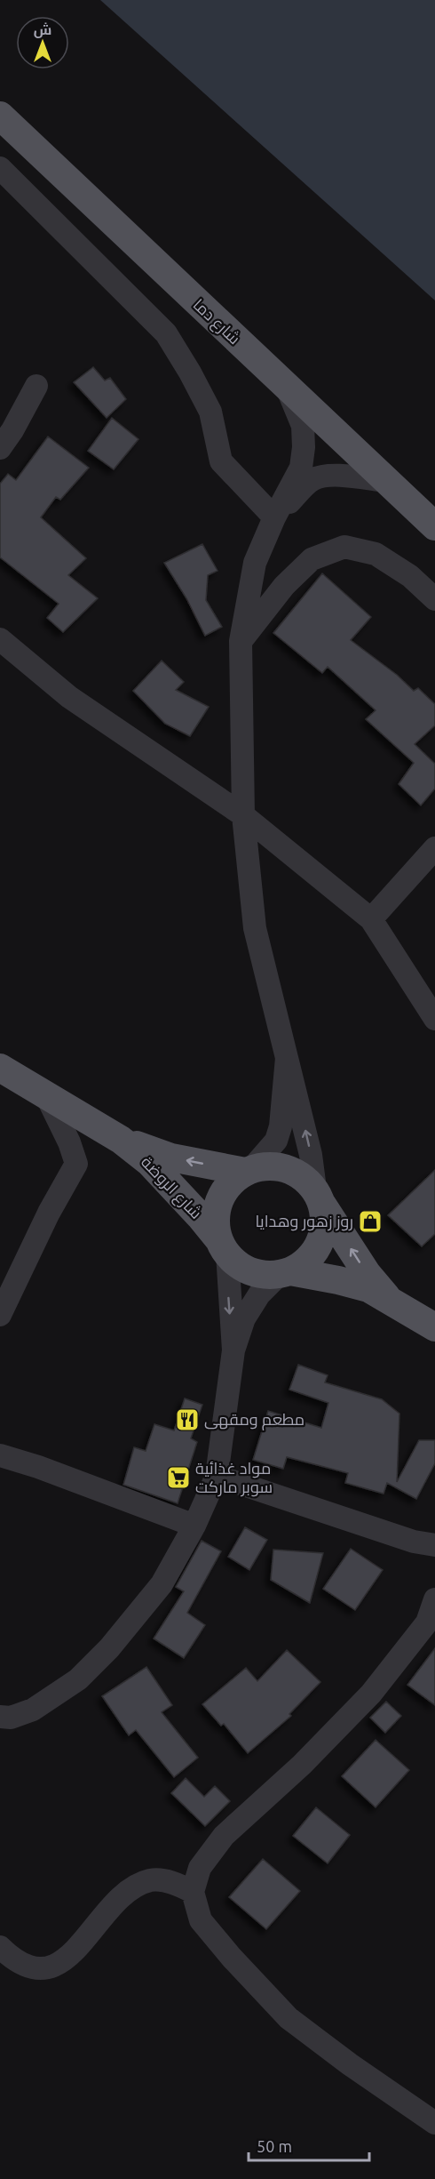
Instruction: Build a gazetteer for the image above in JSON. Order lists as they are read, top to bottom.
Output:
{
  "streets": {
    "main road": ["شارع دما", "شارع الروضة"]
  },
  "places": {
    "shop": ["روز زهور وهدايا"],
    "restaurant": ["مطعم ومقهى"],
    "supermarket": ["مواد غذائية سوبر ماركت"]
  },
  "scale_bar": "50 m",
  "north": "top"
}
